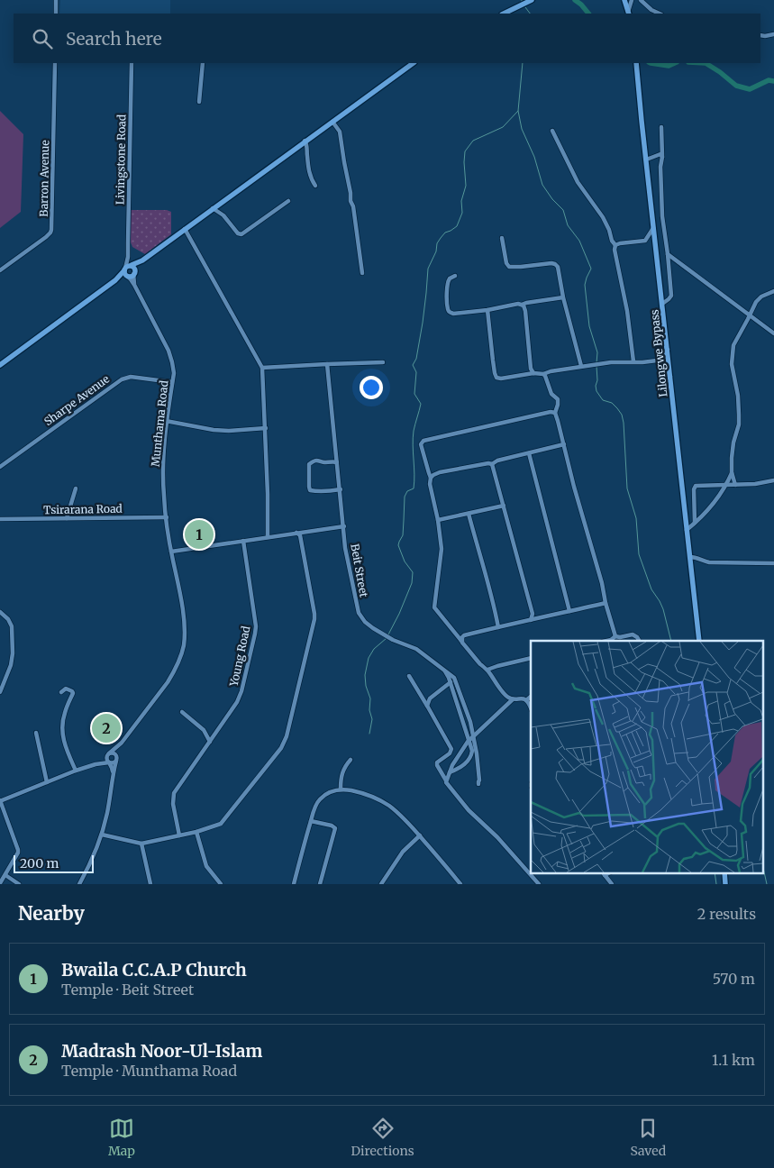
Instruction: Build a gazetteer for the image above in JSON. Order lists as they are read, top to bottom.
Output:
{
  "streets": {
    "main road": ["Lilongwe Bypass"],
    "street": [
      "Livingstone Road",
      "Barron Avenue",
      "Sharpe Avenue",
      "Munthama Road",
      "Tsirarana Road",
      "Beit Street",
      "Young Road"
    ]
  },
  "crossings": [
    ["Livingstone Road", "Munthama Road"],
    ["Sharpe Avenue", "Munthama Road"],
    ["Munthama Road", "Tsirarana Road"]
  ],
  "scale_bar": "200 m",
  "page": {
    "search": "Search here",
    "pins": ["1", "2"],
    "scale": "200 m",
    "heading": ["Nearby", "2 results"],
    "list": [
      {
        "mark": "1",
        "name": "Bwaila C.C.A.P Church",
        "note": "Temple · Beit Street",
        "value": "570 m"
      },
      {
        "mark": "2",
        "name": "Madrash Noor-Ul-Islam",
        "note": "Temple · Munthama Road",
        "value": "1.1 km"
      }
    ],
    "nav": ["Map", "Directions", "Saved"]
  }
}
